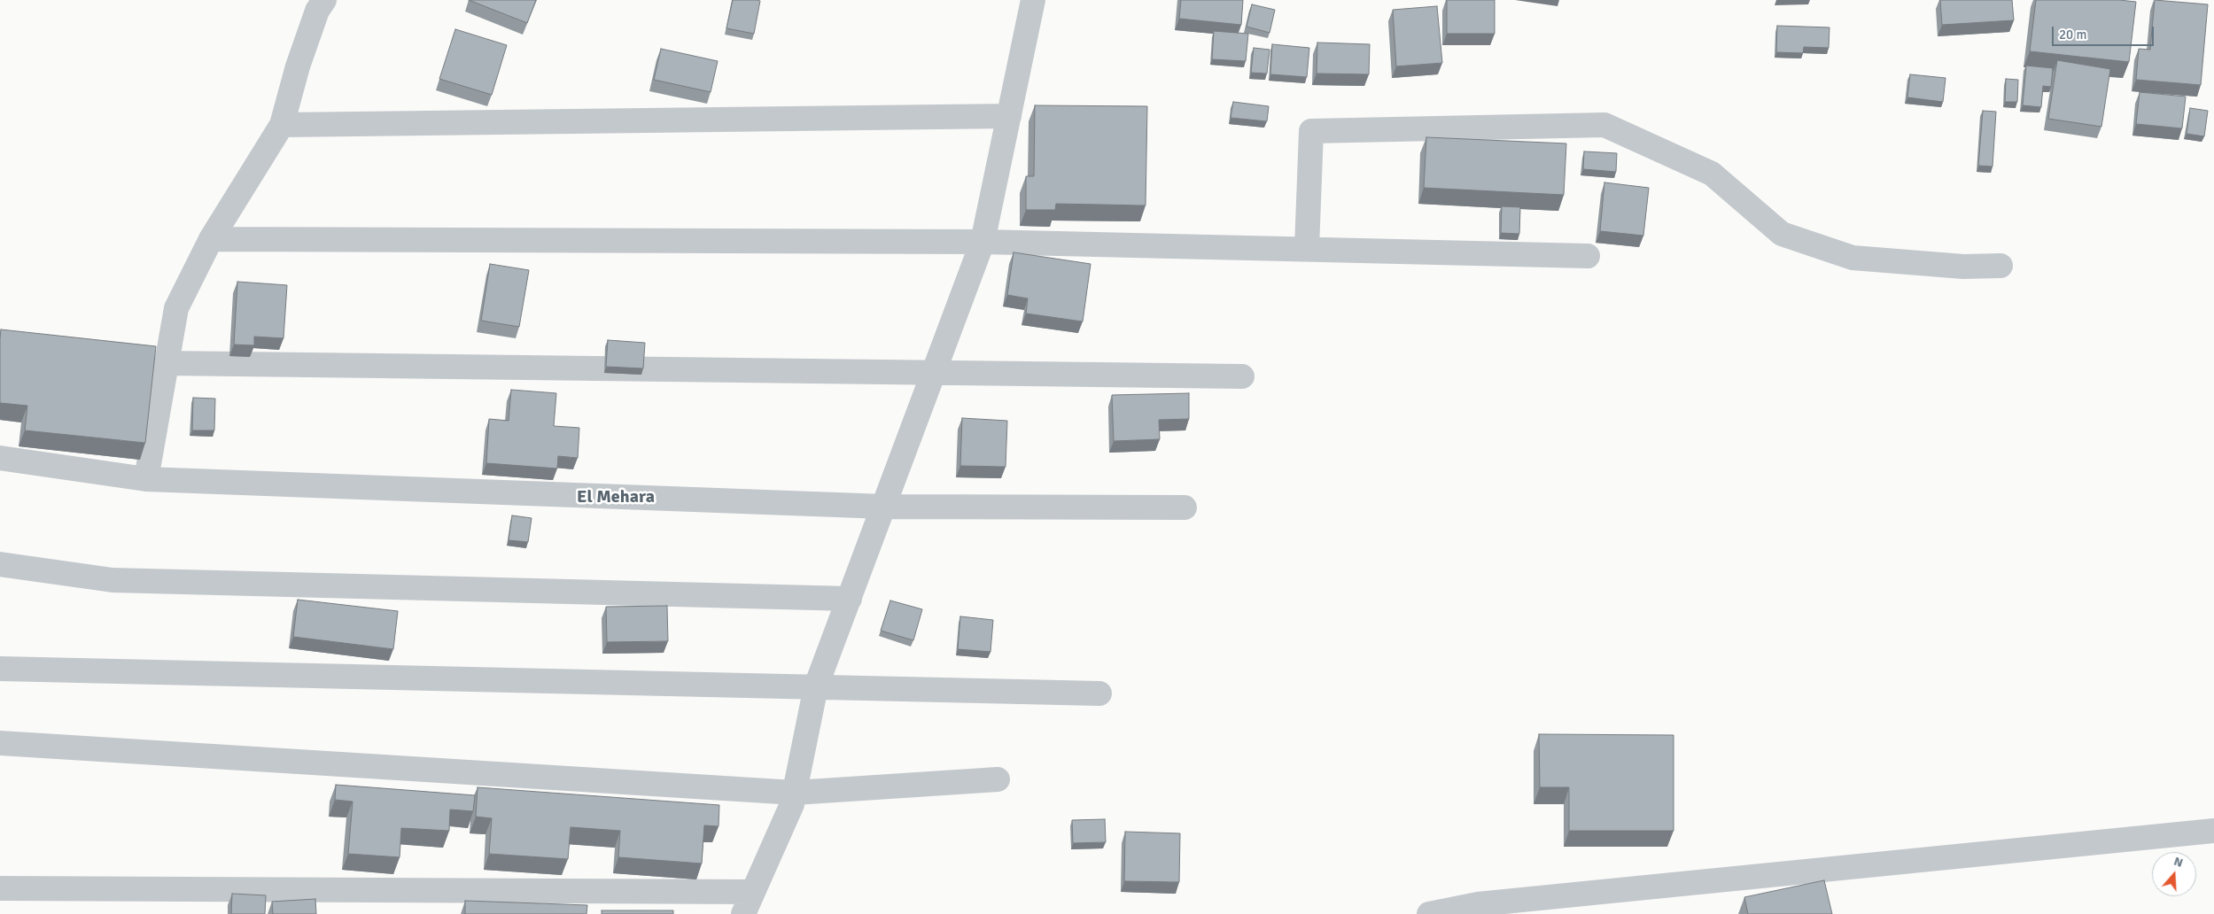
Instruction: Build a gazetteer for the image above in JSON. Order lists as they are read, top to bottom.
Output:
{
  "districts": ["El Mehara"],
  "scale_bar": "20 m",
  "north": "top"
}
